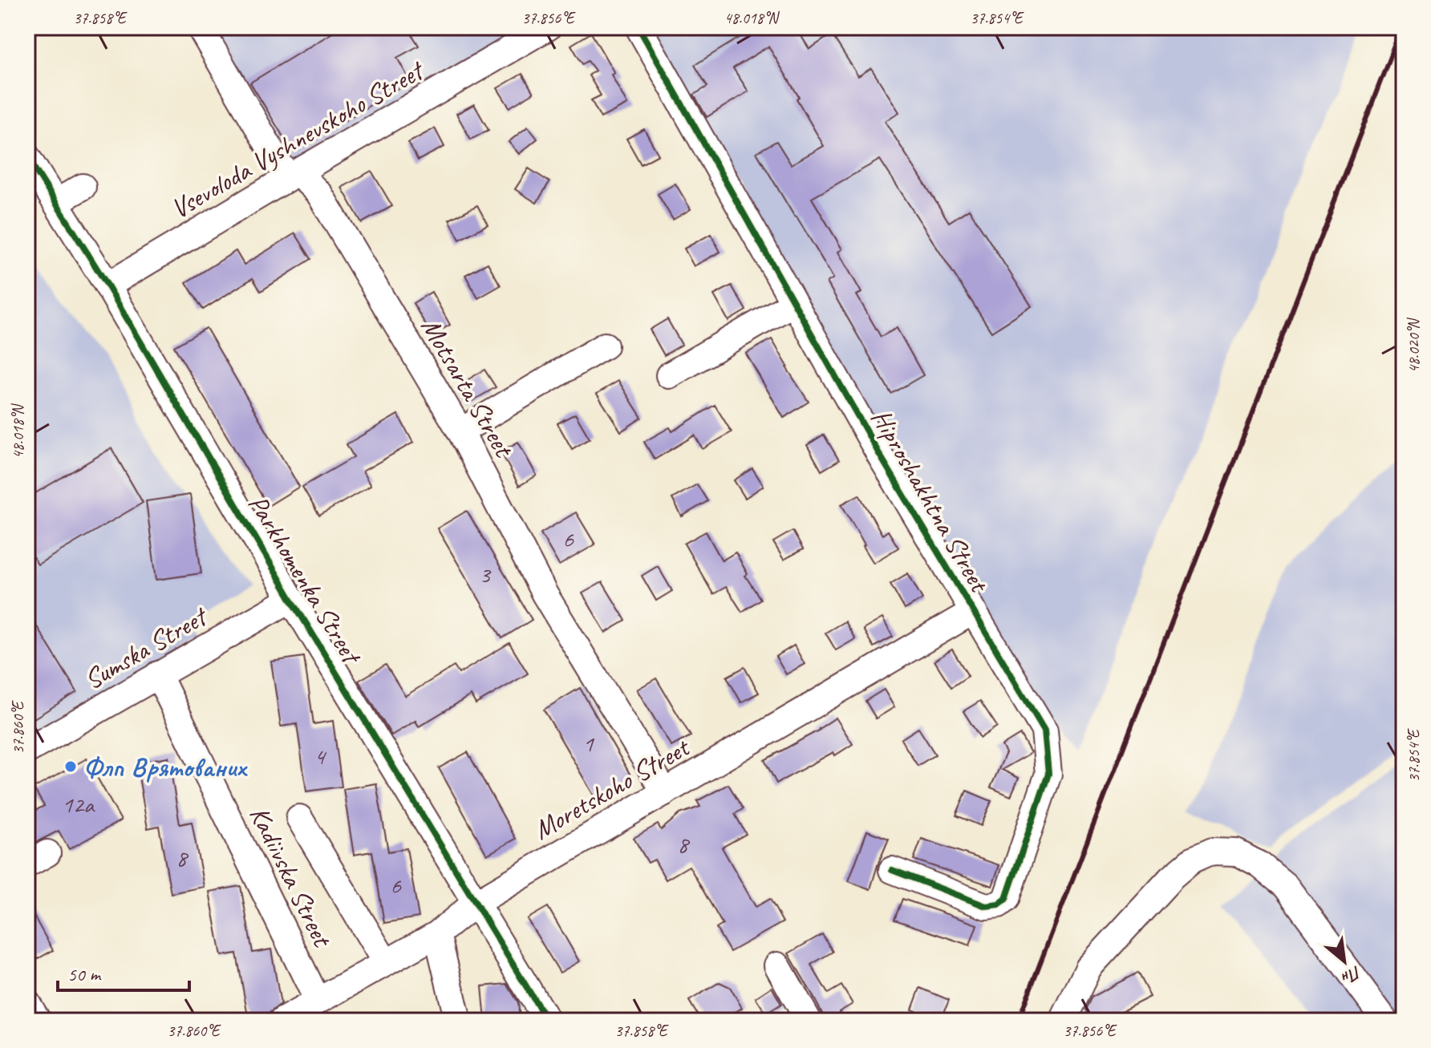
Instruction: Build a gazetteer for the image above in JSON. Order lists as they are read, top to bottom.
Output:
{
  "streets": {
    "street": [
      "Vsevoloda Vyshnevskoho Street",
      "Motsarta Street",
      "Hiproshakhtna Street",
      "Parkhomenka Street",
      "Sumska Street",
      "Moretskoho Street",
      "Kadiivska Street"
    ]
  },
  "crossings": [
    ["Vsevoloda Vyshnevskoho Street", "Motsarta Street"],
    ["Vsevoloda Vyshnevskoho Street", "Parkhomenka Street"],
    ["Motsarta Street", "Moretskoho Street"],
    ["Hiproshakhtna Street", "Moretskoho Street"],
    ["Parkhomenka Street", "Sumska Street"],
    ["Parkhomenka Street", "Moretskoho Street"],
    ["Sumska Street", "Kadiivska Street"],
    ["Moretskoho Street", "Kadiivska Street"]
  ],
  "places": ["Флп Врятованих"],
  "house_numbers": [
    "6",
    "3",
    "1",
    "4",
    "12а",
    "8",
    "8",
    "6"
  ],
  "scale_bar": "50 m",
  "north": "bottom right",
  "coordinates": [
    "37.858°E",
    "37.856°E",
    "48.018°N",
    "37.854°E",
    "48.020°N",
    "37.860°E"
  ]
}
